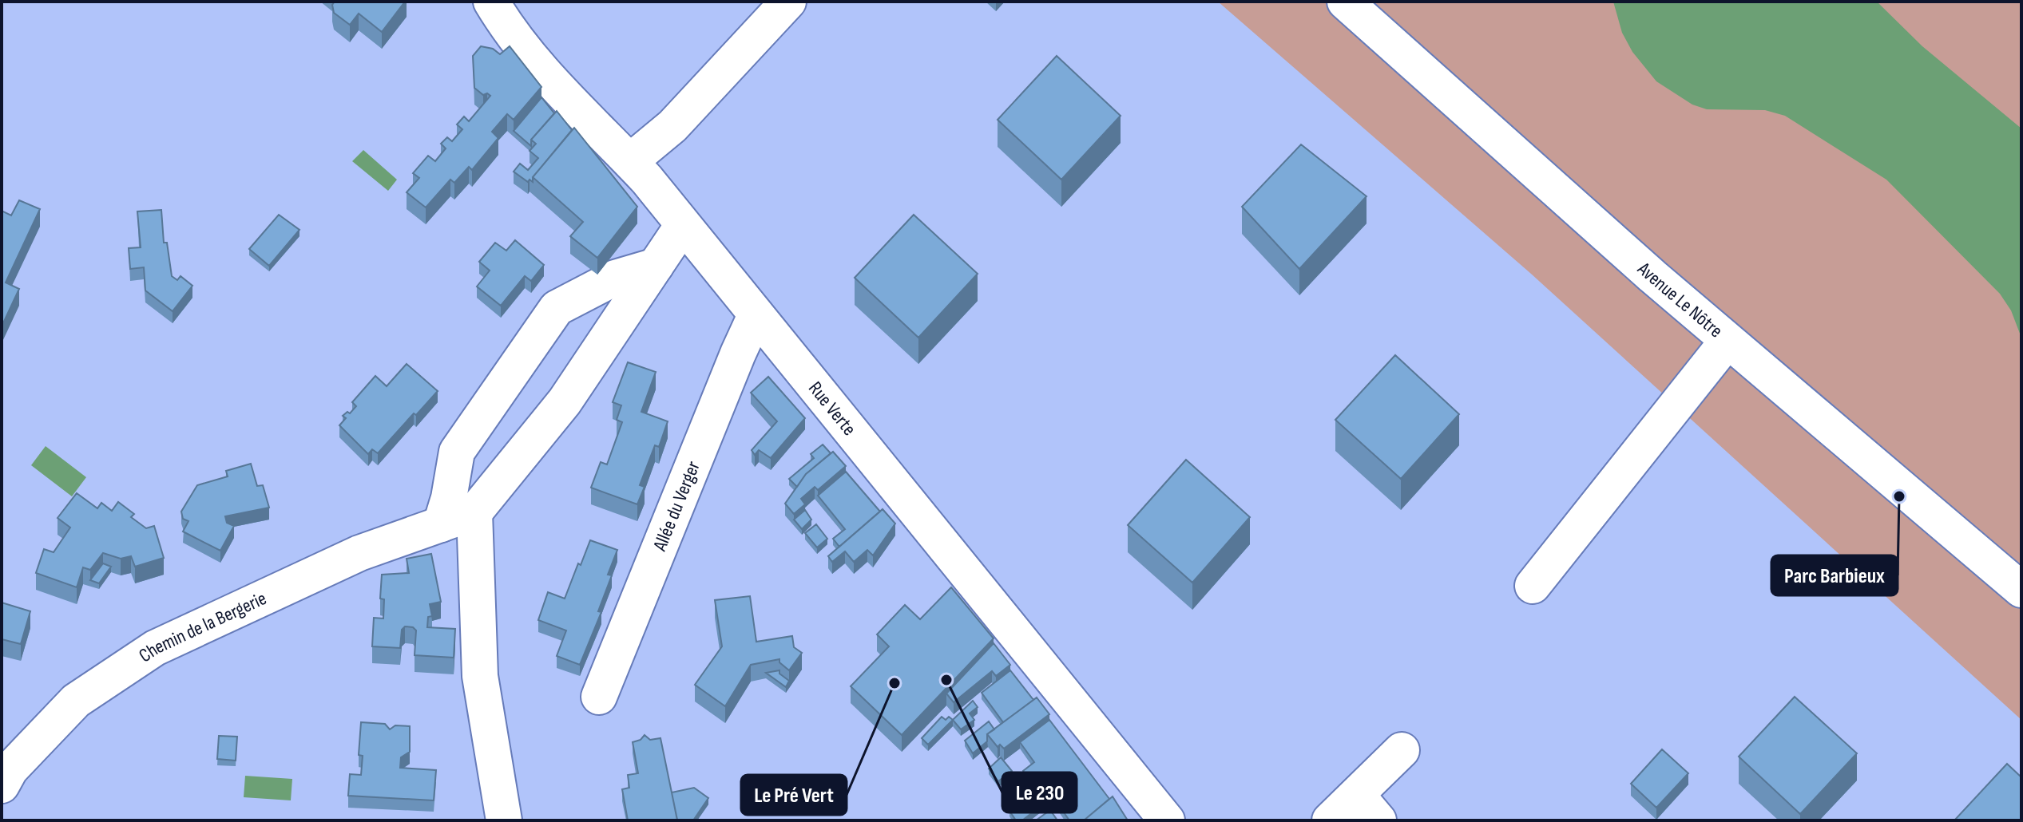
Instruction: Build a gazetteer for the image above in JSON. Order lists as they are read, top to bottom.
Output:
{
  "streets": {
    "street": [
      "Avenue Le Nôtre",
      "Rue Verte",
      "Allée du Verger",
      "Chemin de la Bergerie"
    ]
  },
  "crossings": [
    ["Rue Verte", "Allée du Verger"]
  ],
  "places": ["Parc Barbieux", "Le 230", "Le Pré Vert"]
}
